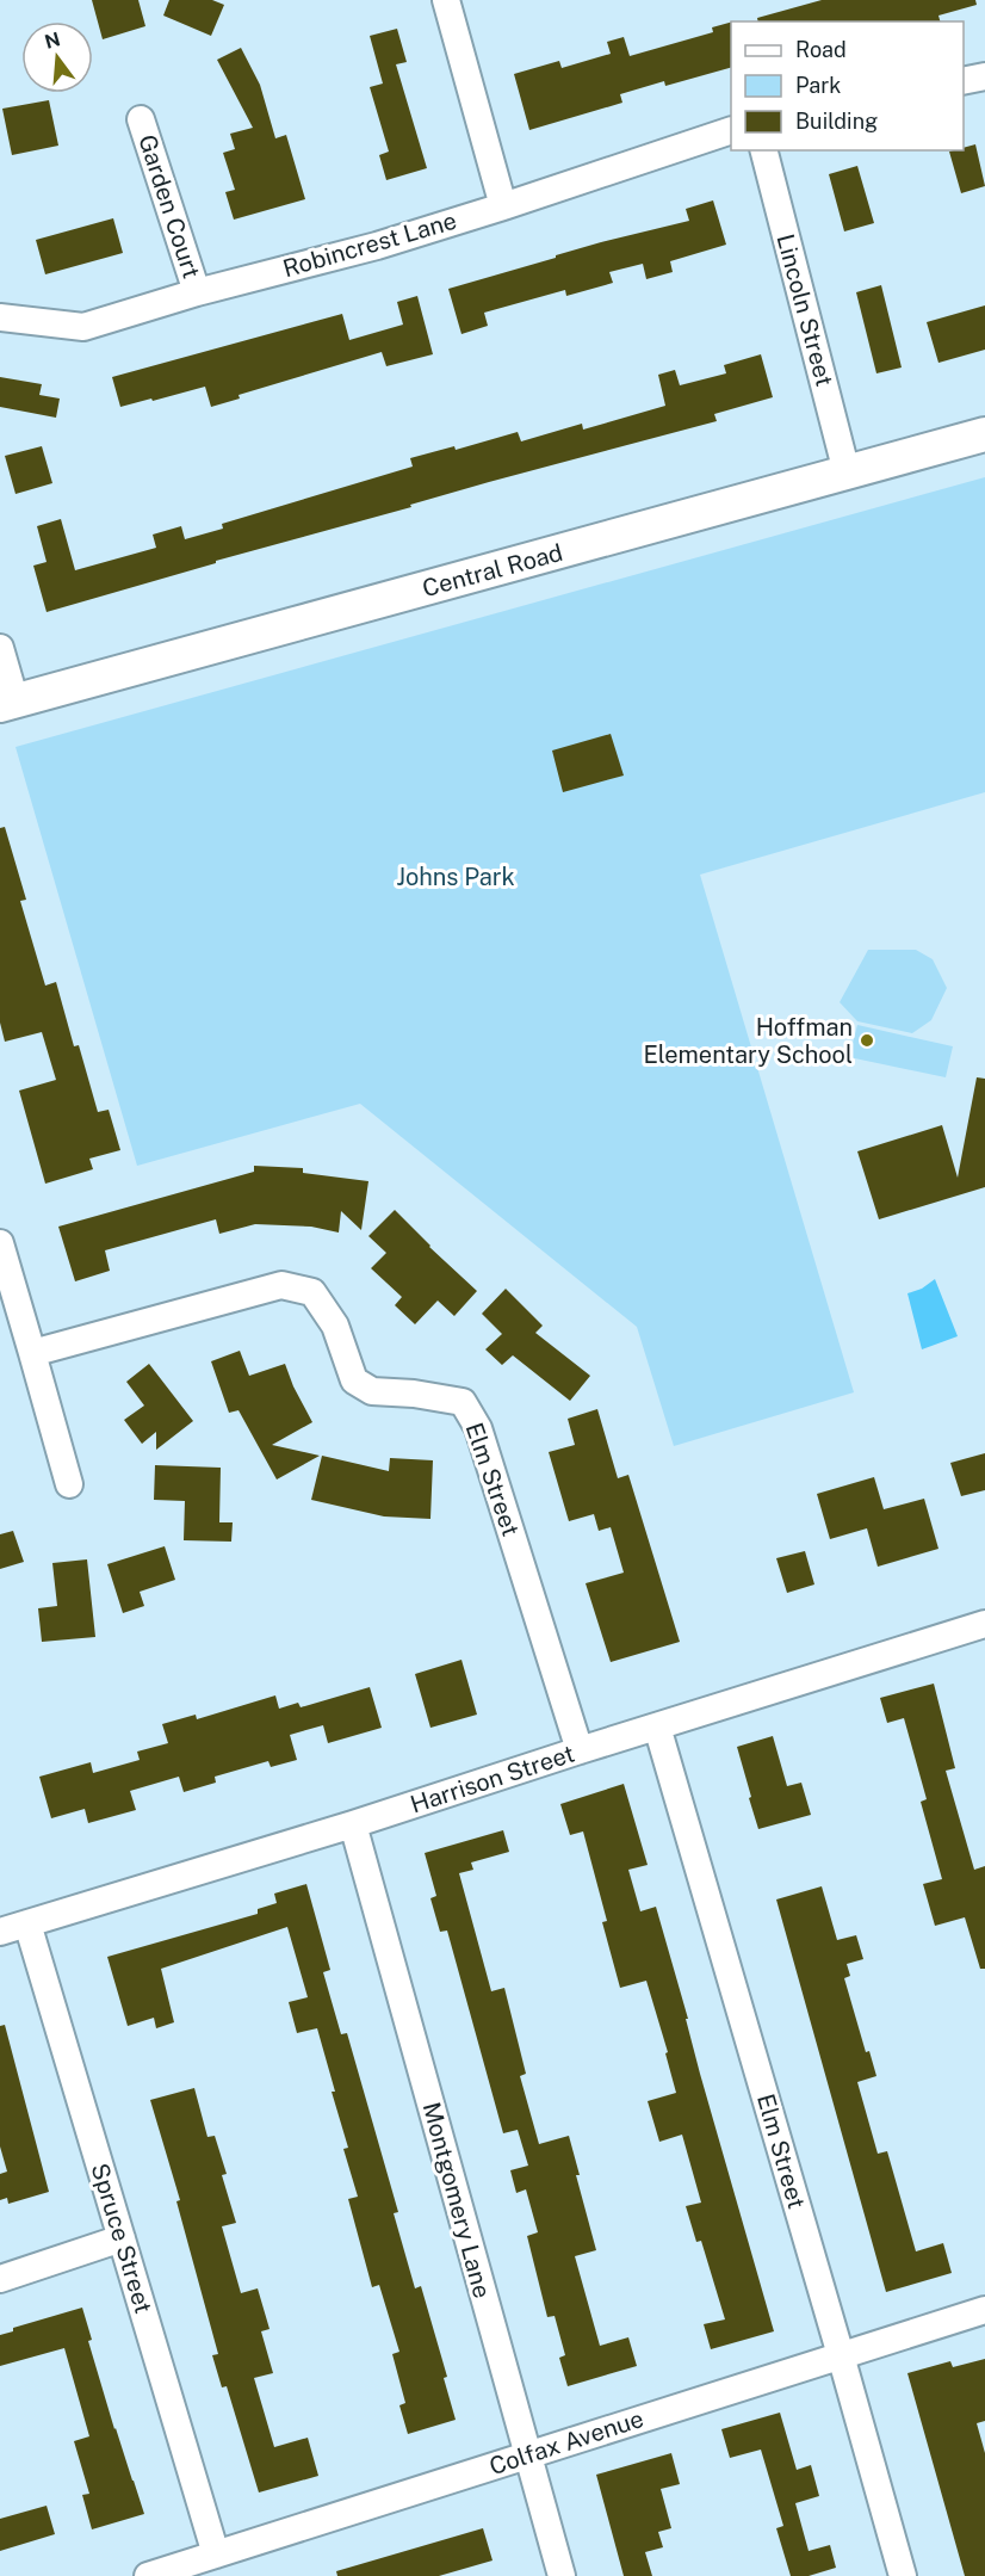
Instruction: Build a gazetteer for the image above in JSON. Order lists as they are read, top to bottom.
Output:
{
  "streets": {
    "main road": ["Central Road"],
    "street": [
      "Garden Court",
      "Robincrest Lane",
      "Lincoln Street",
      "Elm Street",
      "Harrison Street",
      "Montgomery Lane",
      "Spruce Street",
      "Colfax Avenue"
    ]
  },
  "crossings": [
    ["Garden Court", "Robincrest Lane"],
    ["Lincoln Street", "Central Road"],
    ["Elm Street", "Harrison Street"],
    ["Elm Street", "Colfax Avenue"],
    ["Harrison Street", "Montgomery Lane"],
    ["Harrison Street", "Spruce Street"],
    ["Montgomery Lane", "Colfax Avenue"],
    ["Spruce Street", "Colfax Avenue"]
  ],
  "parks": ["Johns Park"],
  "places": ["Hoffman Elementary School"],
  "legend": ["Road", "Park", "Building"],
  "north": "top"
}
